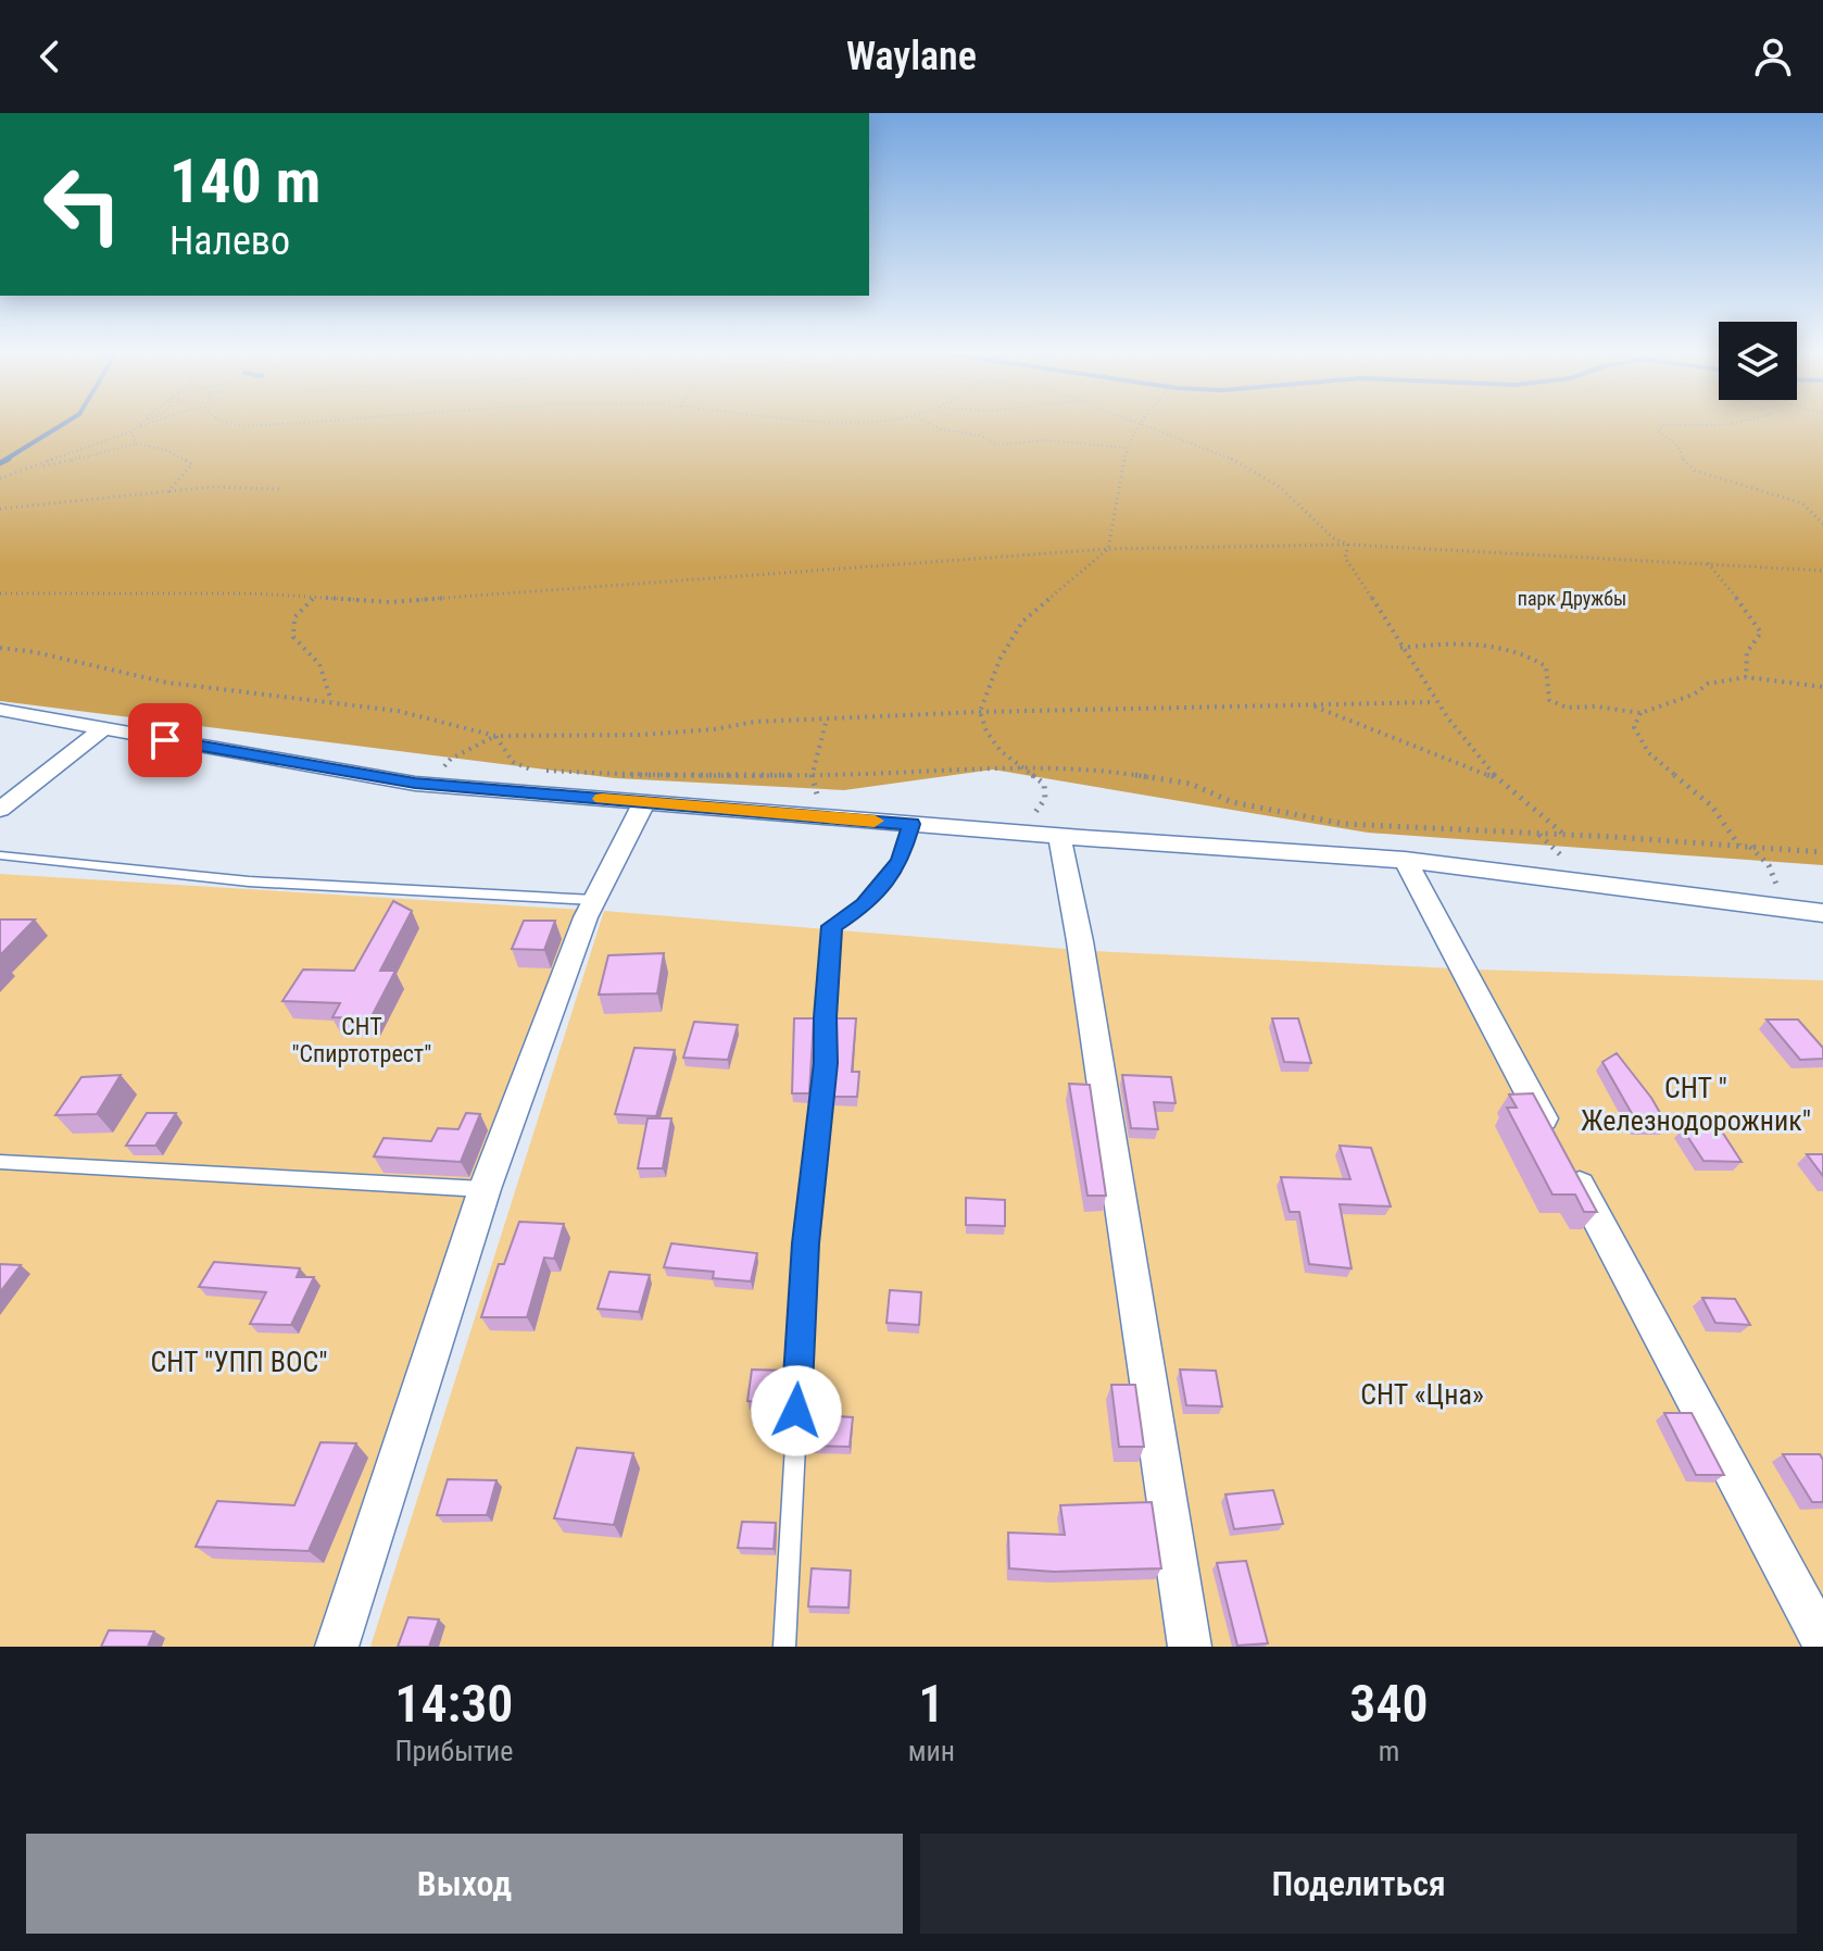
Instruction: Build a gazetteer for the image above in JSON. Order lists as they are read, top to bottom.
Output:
{
  "parks": [
    "парк Дружбы",
    "СНТ \"Спиртотрест\"",
    "СНТ \" Железнодорожник\"",
    "СНТ \"УПП ВОС\"",
    "СНТ «Цна»"
  ],
  "page": {
    "header": "Waylane",
    "turn": ["140 m", "Налево"],
    "eta": [
      "14:30",
      "Прибытие",
      "1",
      "мин",
      "340",
      "m"
    ],
    "buttons": ["Выход", "Поделиться"]
  }
}
